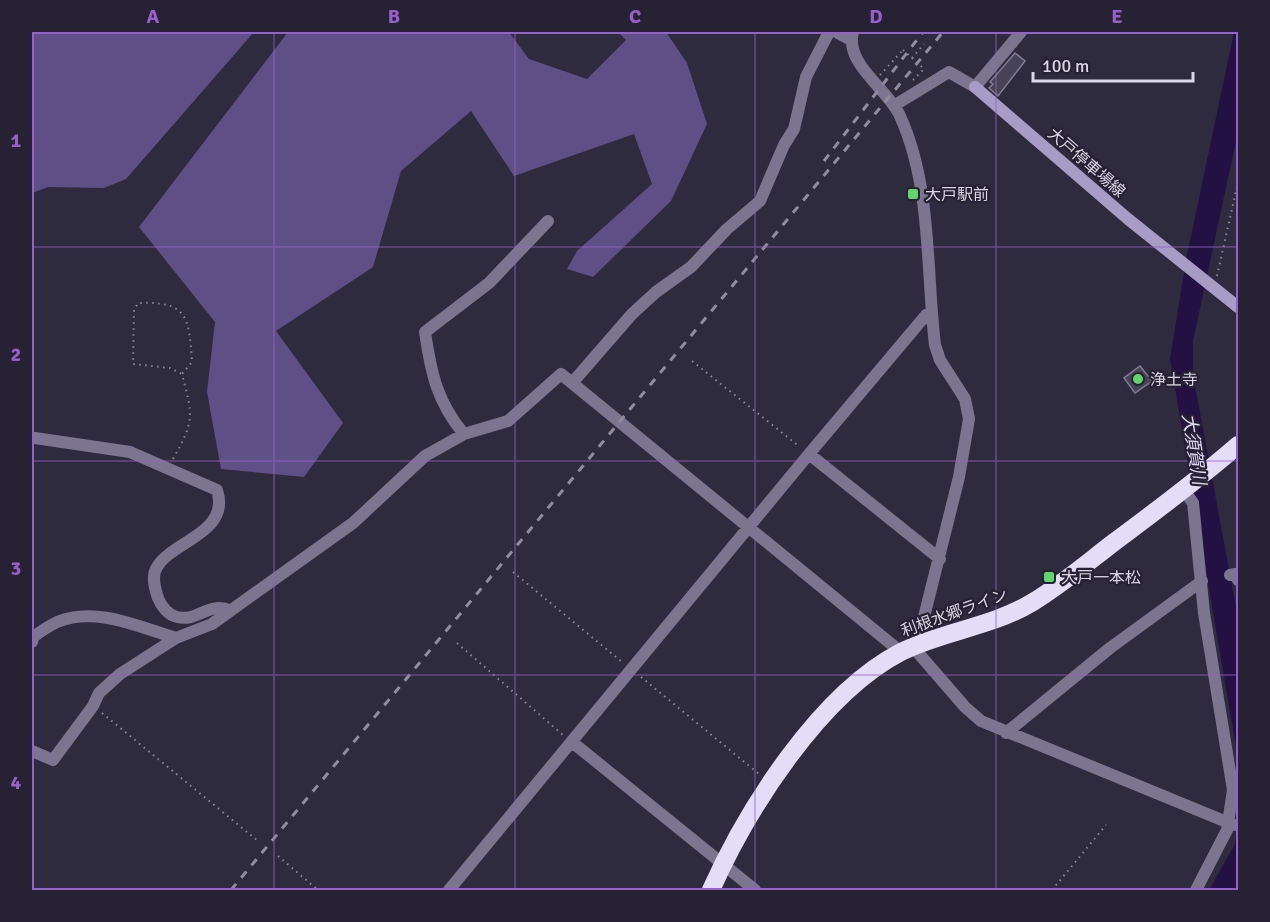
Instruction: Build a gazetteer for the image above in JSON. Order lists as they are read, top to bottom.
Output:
{
  "streets": {
    "highway": ["利根水郷ライン"],
    "main road": ["大戸停車場線"]
  },
  "water": ["大須賀川"],
  "places": {
    "transit": ["大戸駅前", "大戸一本松"],
    "other": ["浄土寺"]
  },
  "scale_bar": "100 m",
  "grid": {
    "columns": [
      "A",
      "B",
      "C",
      "D",
      "E"
    ],
    "rows": [
      "1",
      "2",
      "3",
      "4"
    ]
  }
}
